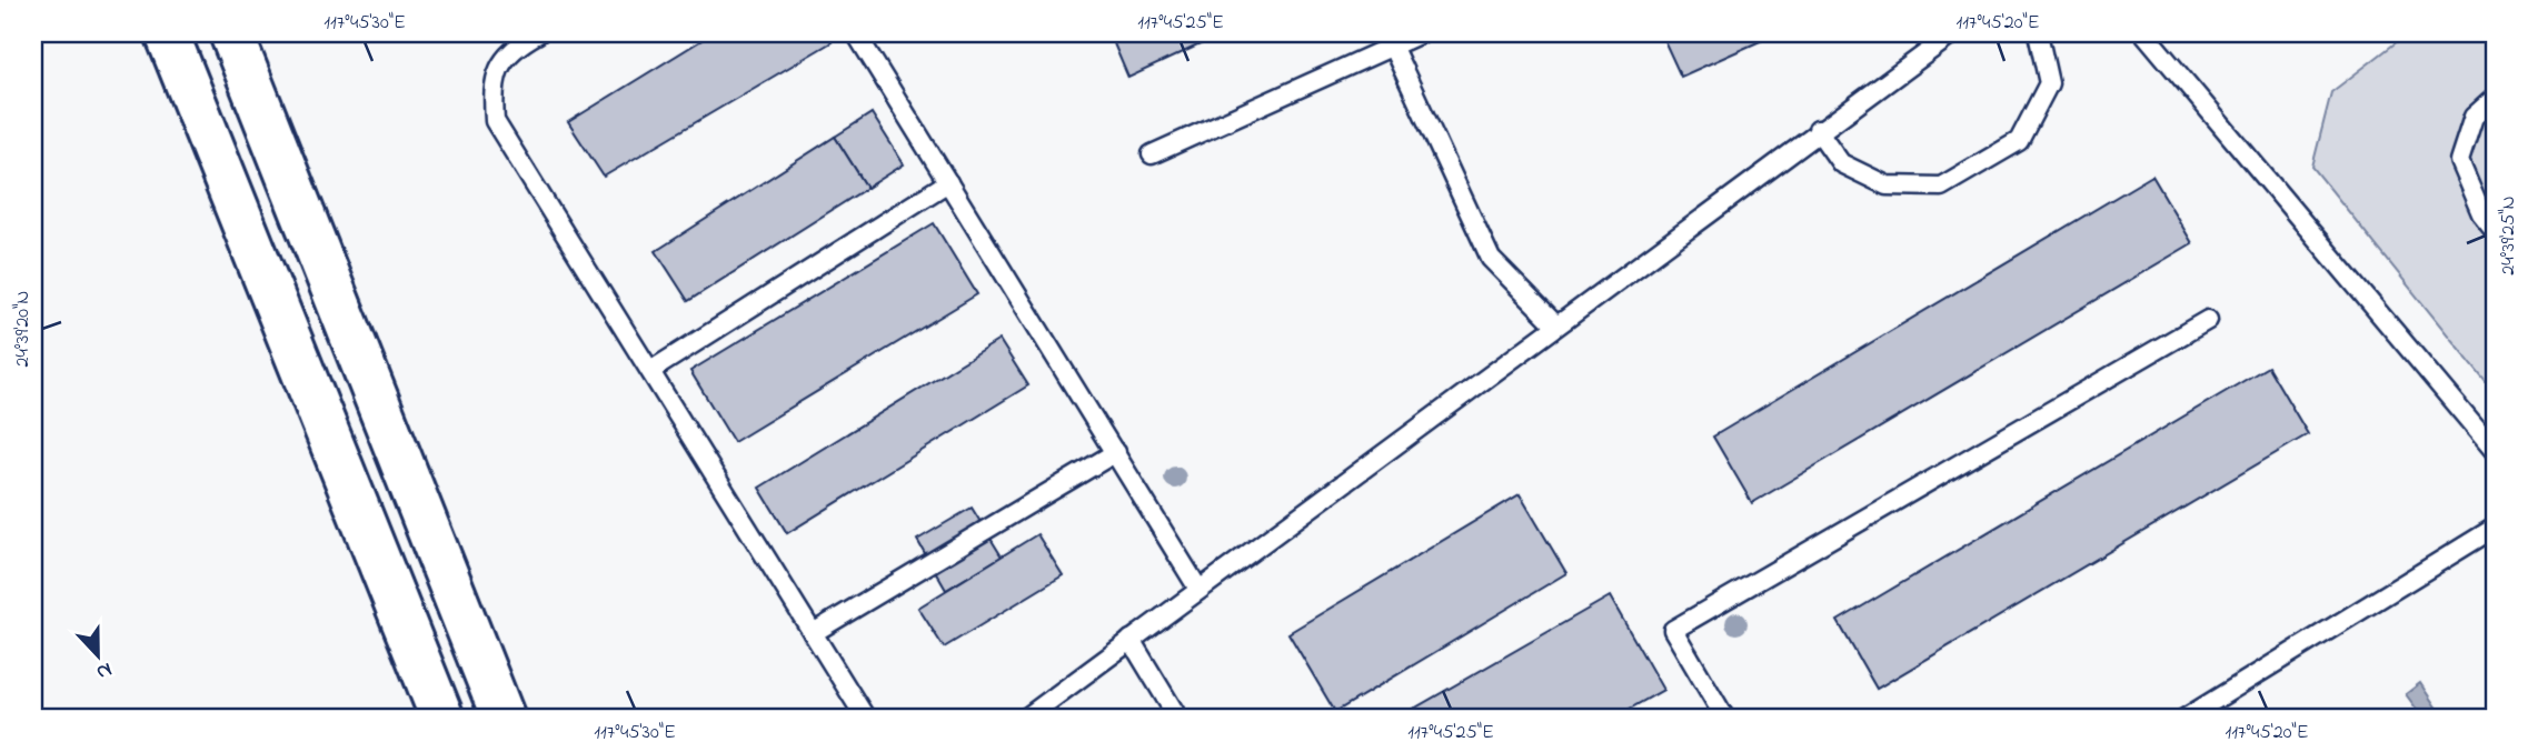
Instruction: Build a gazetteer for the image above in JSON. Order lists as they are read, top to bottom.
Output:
{
  "north": "bottom",
  "coordinates": [
    "117°45'30\"E",
    "117°45'25\"E",
    "117°45'20\"E",
    "24°39'25\"N",
    "24°39'20\"N"
  ]
}
